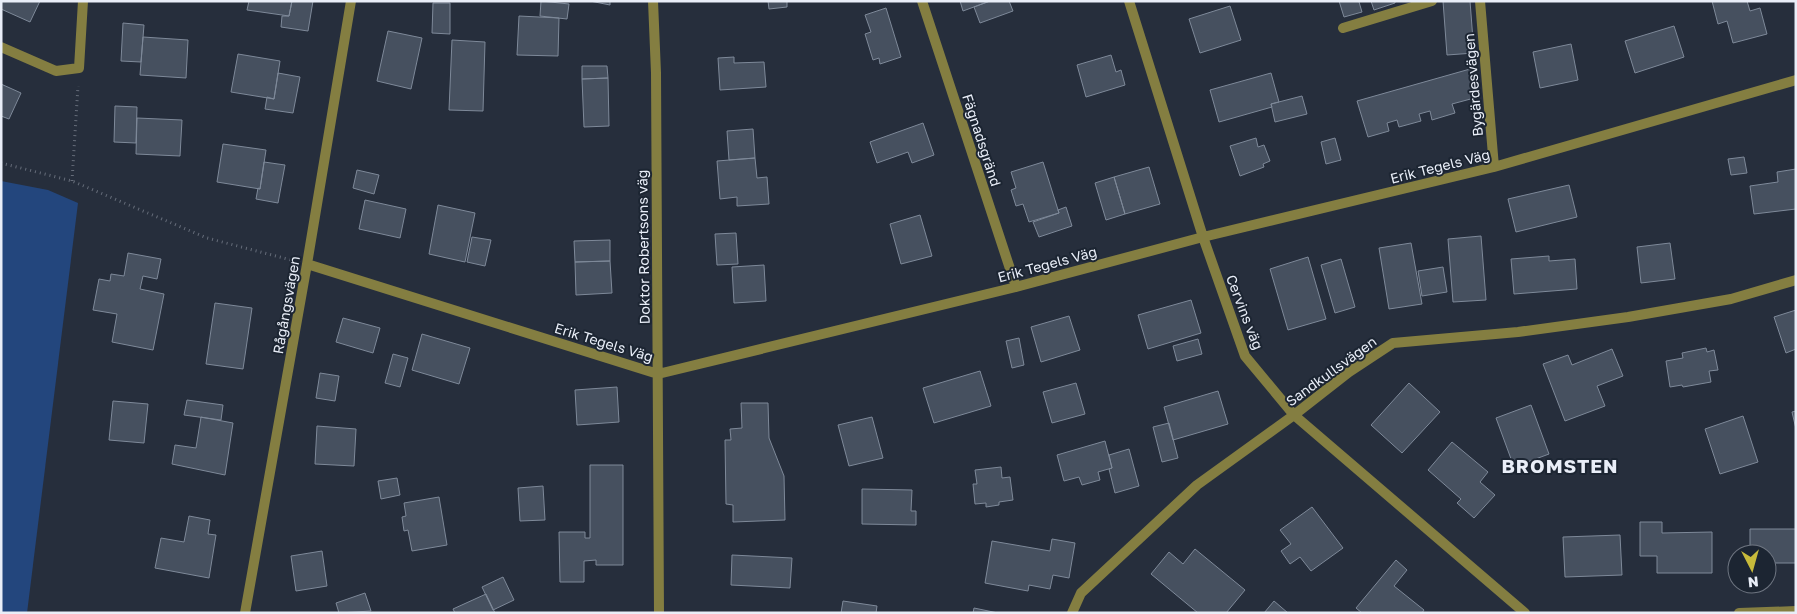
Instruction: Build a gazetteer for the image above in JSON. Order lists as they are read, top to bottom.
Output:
{
  "streets": {
    "street": [
      "Bygärdesvägen",
      "Fägnadsgränd",
      "Erik Tegels Väg",
      "Doktor Robertsons väg",
      "Rågångsvägen",
      "Cervins väg",
      "Sandkullsvägen"
    ]
  },
  "crossings": [
    ["Bygärdesvägen", "Erik Tegels Väg"],
    ["Fägnadsgränd", "Erik Tegels Väg"],
    ["Erik Tegels Väg", "Doktor Robertsons väg"],
    ["Erik Tegels Väg", "Rågångsvägen"],
    ["Erik Tegels Väg", "Cervins väg"],
    ["Cervins väg", "Sandkullsvägen"]
  ],
  "districts": ["BROMSTEN"],
  "north": "bottom"
}
